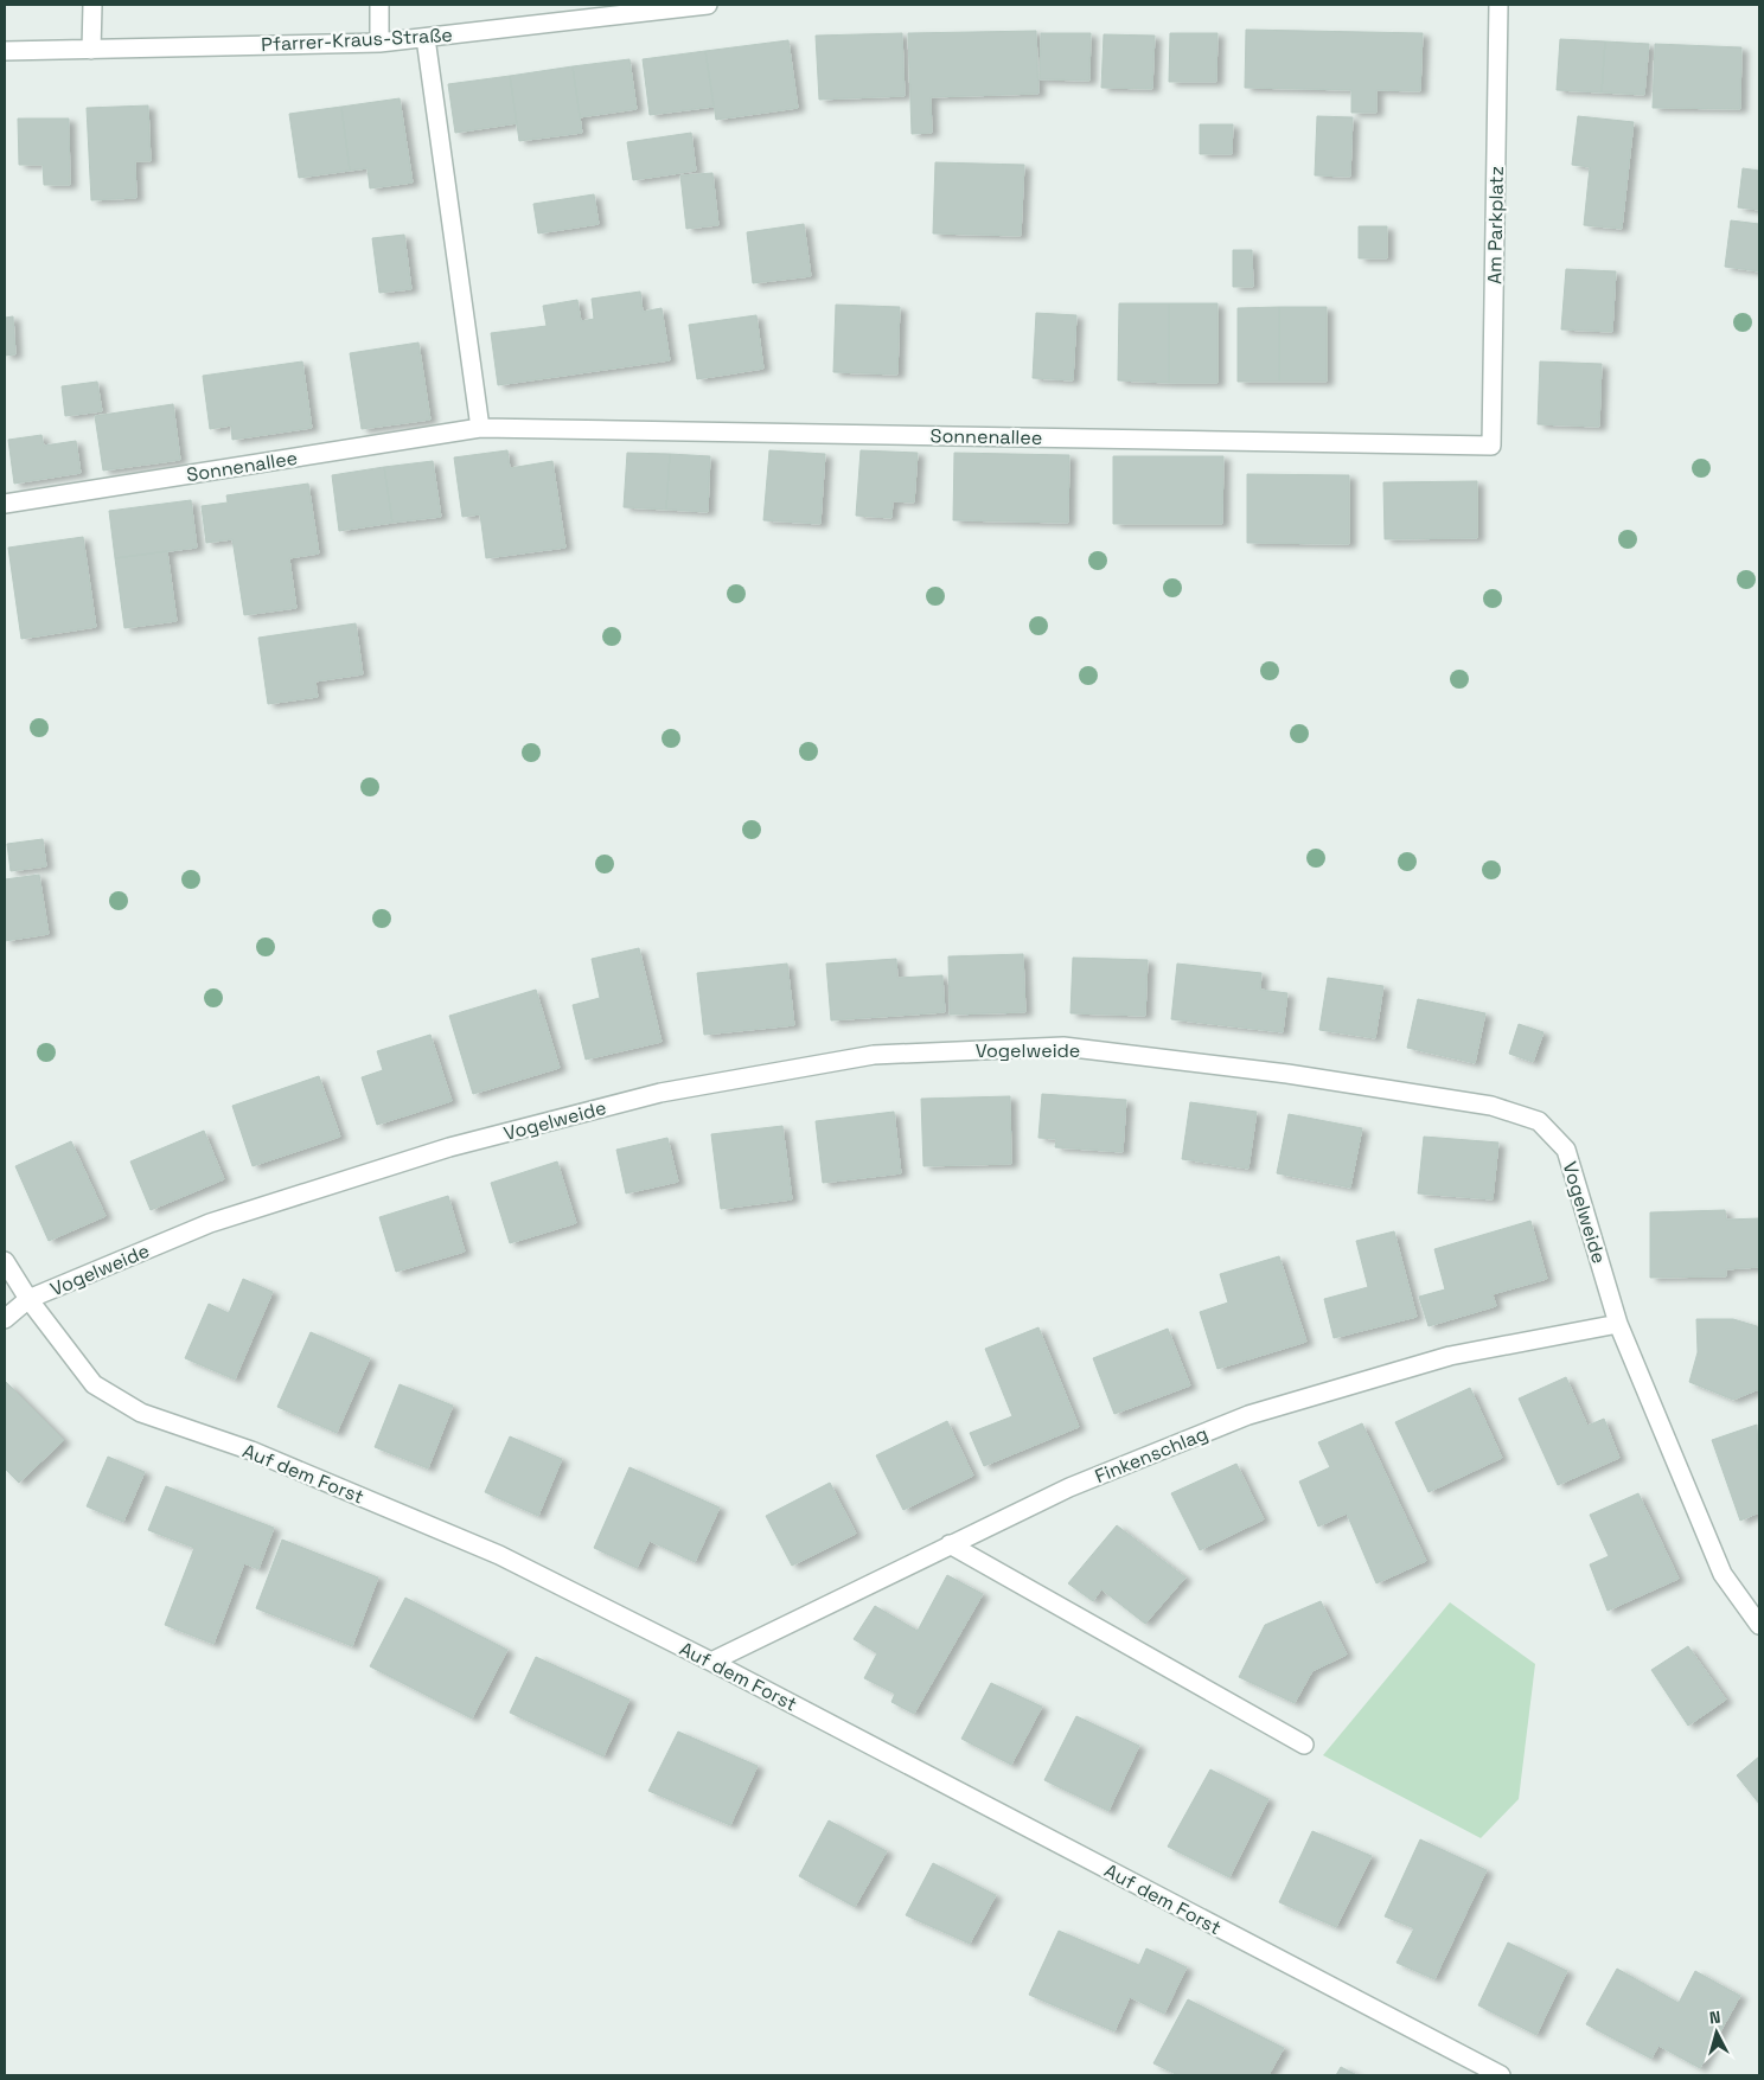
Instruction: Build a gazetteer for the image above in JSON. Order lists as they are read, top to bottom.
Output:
{
  "streets": {
    "street": [
      "Pfarrer-Kraus-Straße",
      "Am Parkplatz",
      "Sonnenallee",
      "Vogelweide",
      "Finkenschlag",
      "Auf dem Forst"
    ]
  },
  "crossings": [
    ["Am Parkplatz", "Sonnenallee"],
    ["Vogelweide", "Finkenschlag"],
    ["Vogelweide", "Auf dem Forst"],
    ["Finkenschlag", "Auf dem Forst"]
  ],
  "north": "top"
}
